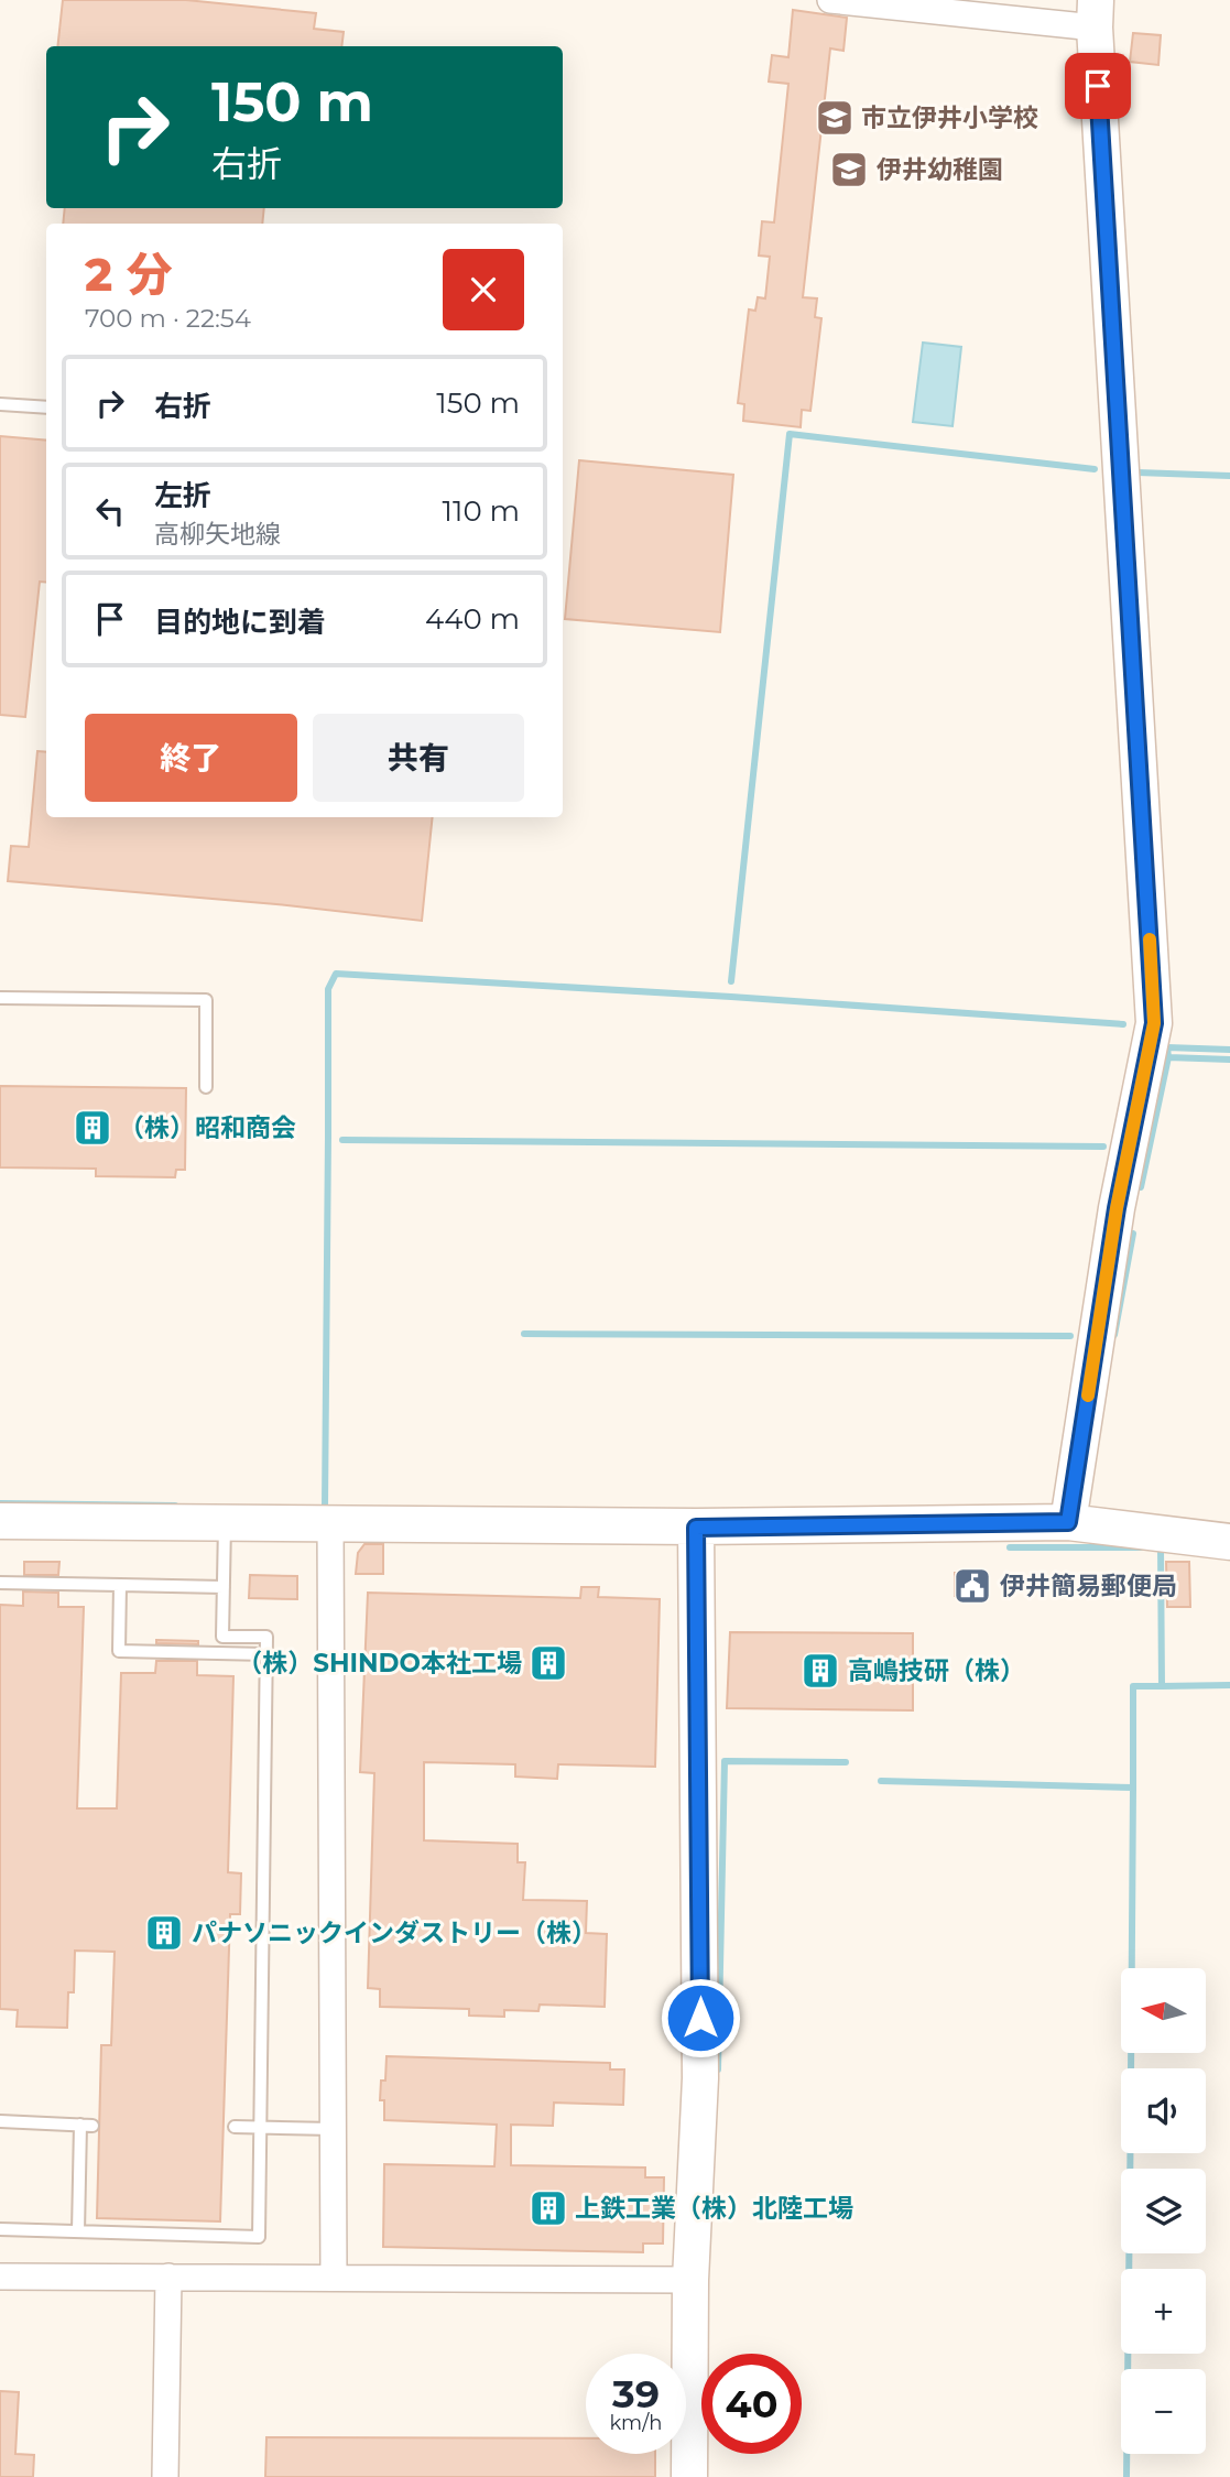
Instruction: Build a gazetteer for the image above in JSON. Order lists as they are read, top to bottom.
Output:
{
  "places": {
    "school or university": ["市立伊井小学校", "伊井幼稚園"],
    "building": [
      "（株）昭和商会",
      "（株）SHINDO本社工場",
      "高嶋技研（株）",
      "パナソニックインダストリー（株）",
      "上鉄工業（株）北陸工場"
    ],
    "public building": ["伊井簡易郵便局"]
  },
  "north": "left",
  "page": {
    "turn": ["150 m", "右折"],
    "heading": ["2 分", "700 m · 22:54"],
    "list": [
      {
        "name": "右折",
        "value": "150 m"
      },
      {
        "name": "左折",
        "note": "高柳矢地線",
        "value": "110 m"
      },
      {
        "name": "目的地に到着",
        "value": "440 m"
      }
    ],
    "buttons": ["終了", "共有"],
    "map_buttons": ["+", "−"],
    "speed": "39 km/h",
    "limit": "40"
  }
}
